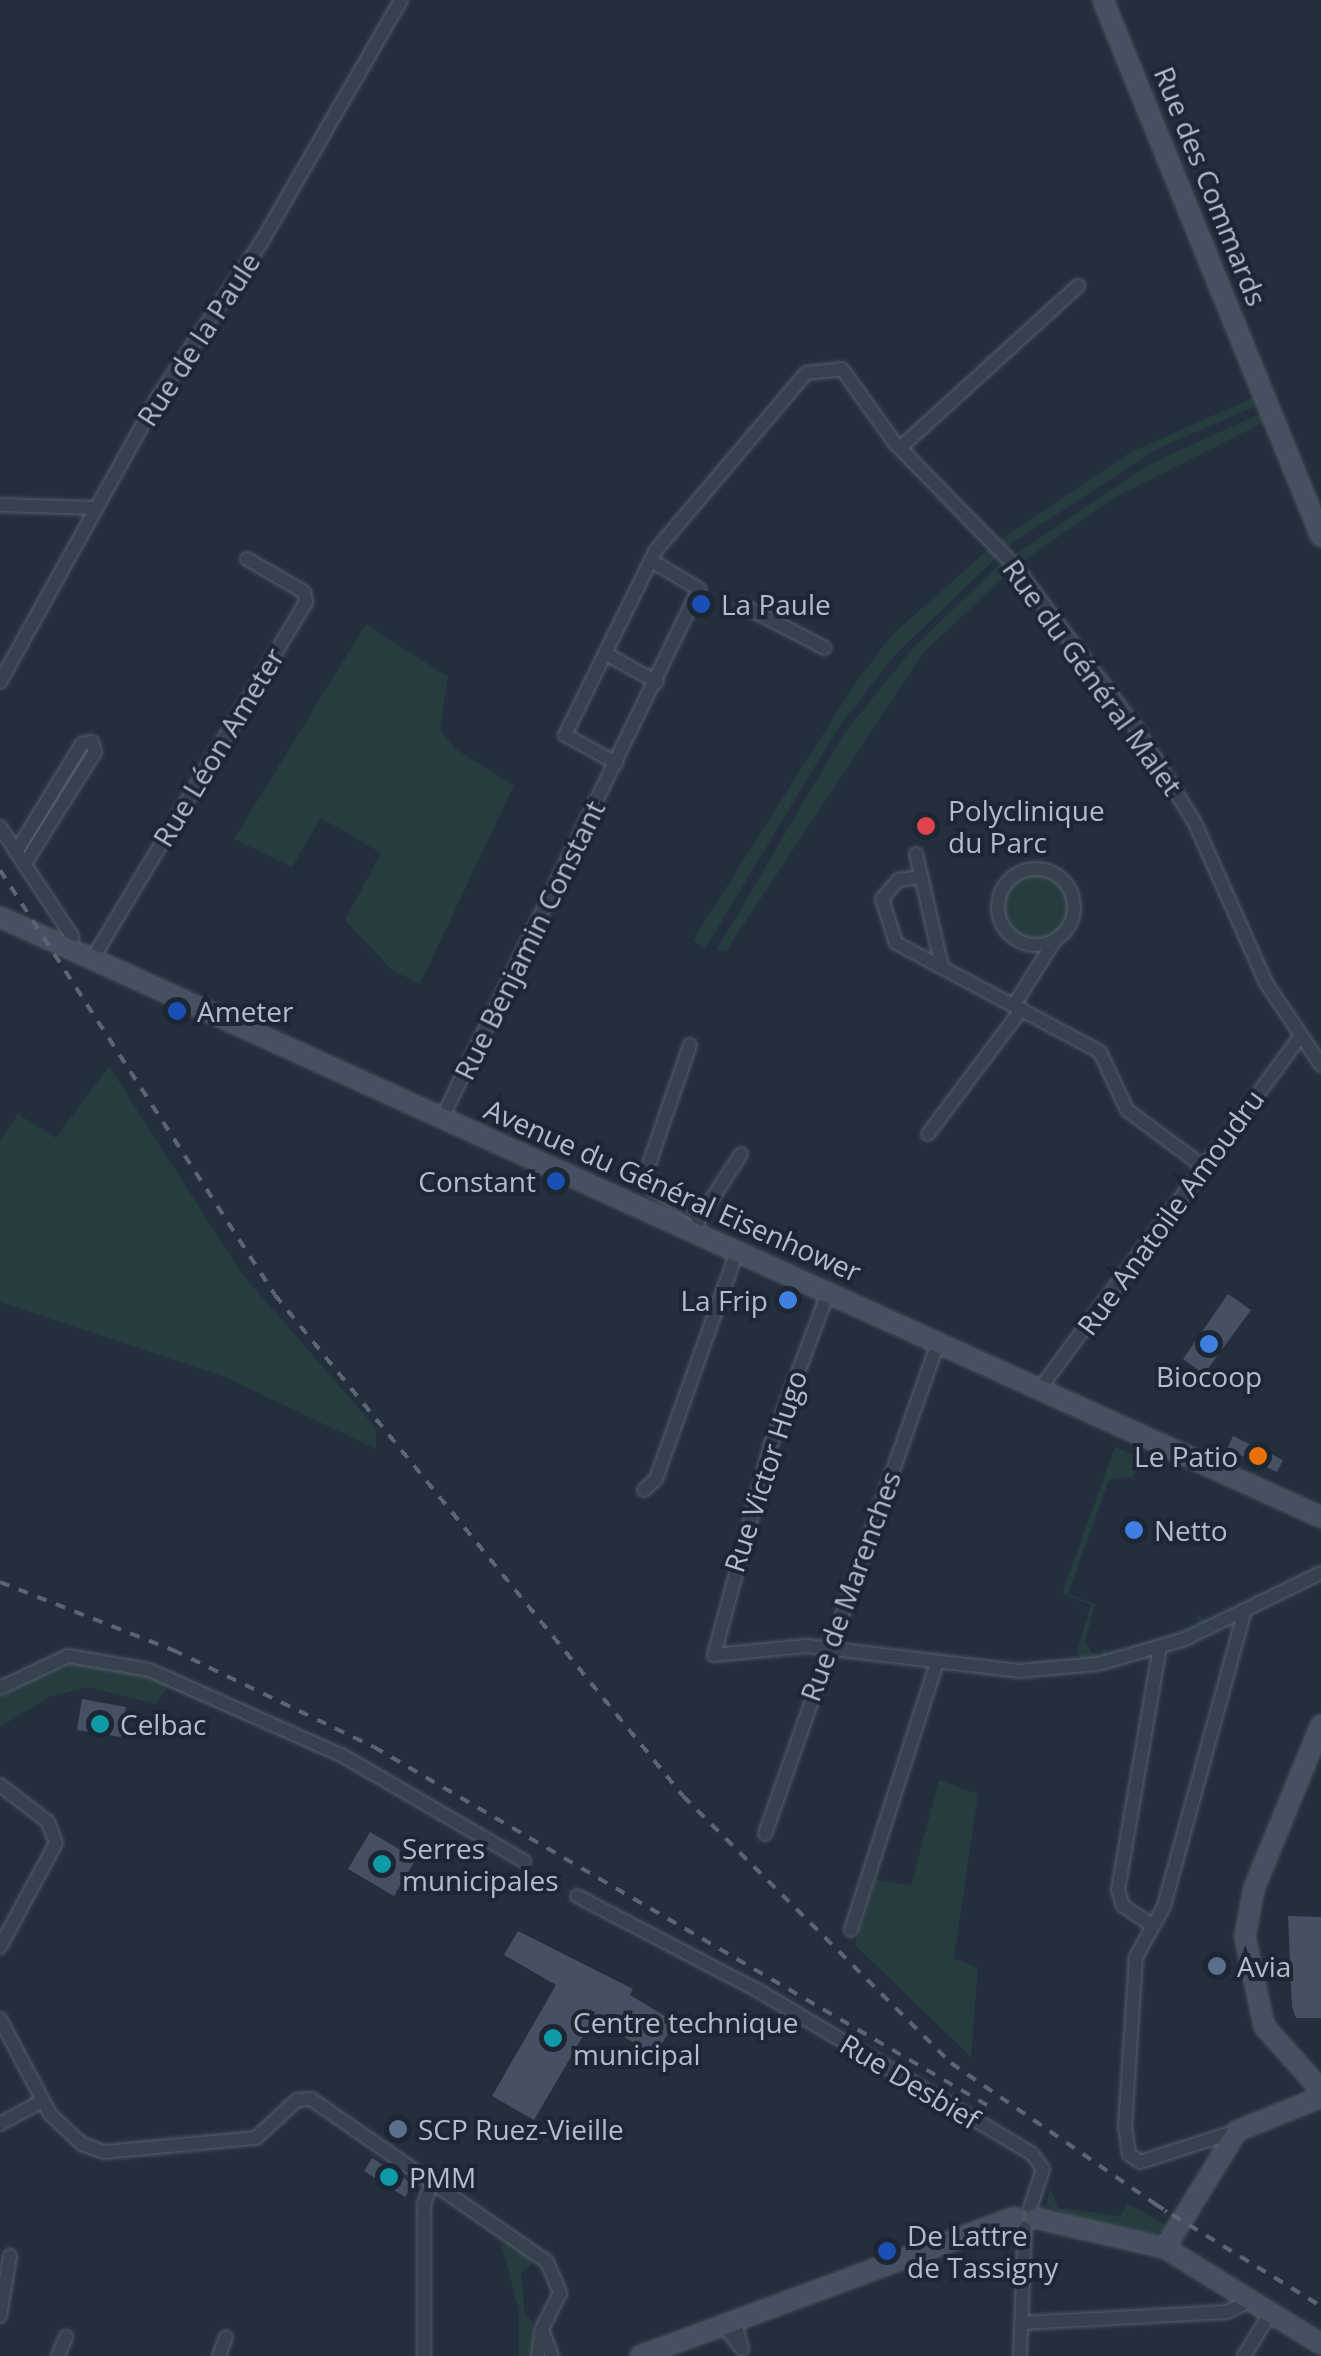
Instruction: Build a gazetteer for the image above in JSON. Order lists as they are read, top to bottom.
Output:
{
  "streets": {
    "main road": ["Rue des Commards", "Avenue du Général Eisenhower"],
    "street": [
      "Rue de la Paule",
      "Rue du Général Malet",
      "Rue Léon Ameter",
      "Rue Benjamin Constant",
      "Rue Anatoile Amoudru",
      "Rue Victor Hugo",
      "Rue de Marenches",
      "Rue Desbief"
    ]
  },
  "crossings": [
    ["Rue du Général Malet", "Rue Benjamin Constant"],
    ["Rue du Général Malet", "Rue Anatoile Amoudru"],
    ["Rue Léon Ameter", "Avenue du Général Eisenhower"],
    ["Rue Benjamin Constant", "Avenue du Général Eisenhower"],
    ["Avenue du Général Eisenhower", "Rue Anatoile Amoudru"],
    ["Avenue du Général Eisenhower", "Rue Victor Hugo"],
    ["Avenue du Général Eisenhower", "Rue de Marenches"],
    ["Rue Victor Hugo", "Rue de Marenches"]
  ],
  "places": [
    "La Paule",
    "Polyclinique du Parc",
    "Ameter",
    "Constant",
    "La Frip",
    "Biocoop",
    "Le Patio",
    "Netto",
    "Celbac",
    "Serres municipales",
    "Avia",
    "Centre technique municipal",
    "SCP Ruez-Vieille",
    "PMM",
    "De Lattre de Tassigny"
  ]
}
